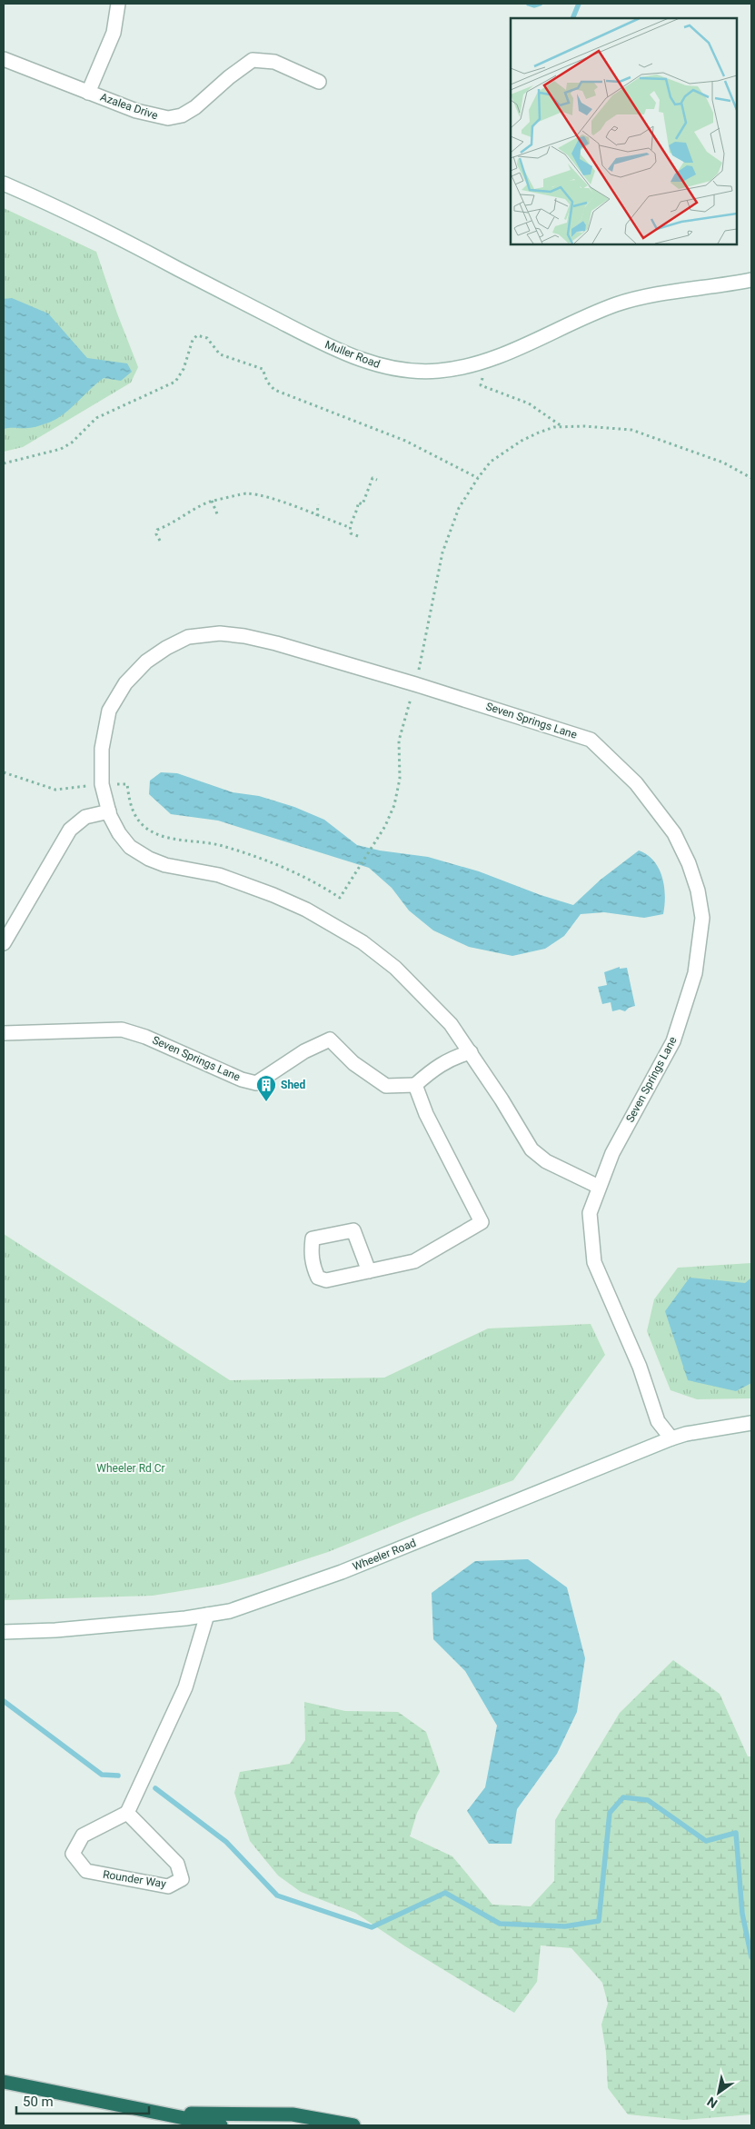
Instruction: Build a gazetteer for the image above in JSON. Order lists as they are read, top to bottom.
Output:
{
  "streets": {
    "street": [
      "Azalea Drive",
      "Muller Road",
      "Seven Springs Lane",
      "Wheeler Road",
      "Rounder Way"
    ]
  },
  "crossings": [
    ["Seven Springs Lane", "Wheeler Road"]
  ],
  "parks": ["Wheeler Rd Cr"],
  "places": {
    "building": ["Shed"]
  },
  "scale_bar": "50 m",
  "north": "bottom left"
}
